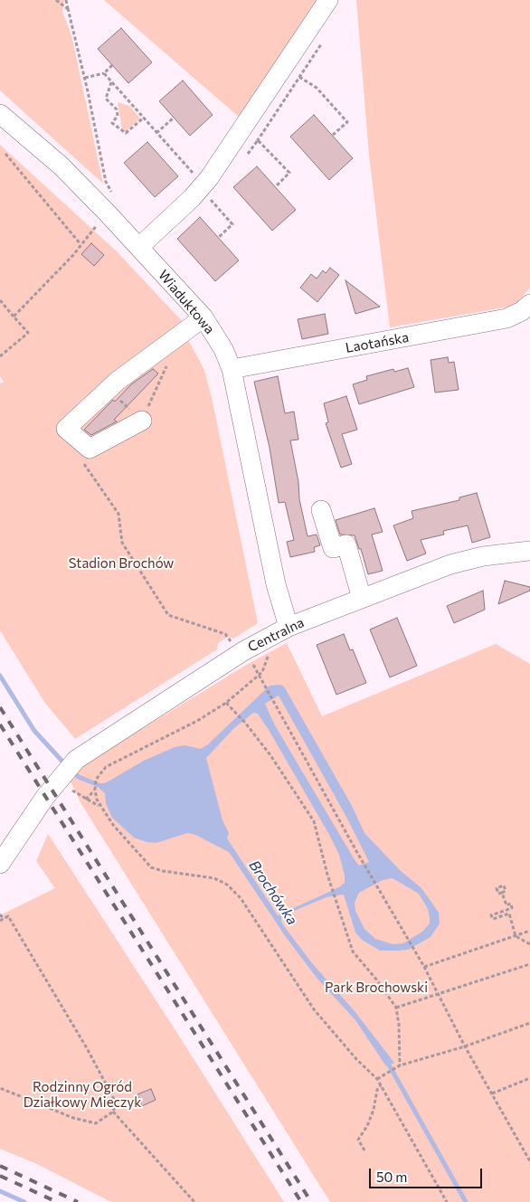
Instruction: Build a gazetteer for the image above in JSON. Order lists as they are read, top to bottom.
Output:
{
  "streets": {
    "street": ["Wiaduktowa", "Laotańska", "Centralna"]
  },
  "crossings": [
    ["Wiaduktowa", "Laotańska"],
    ["Wiaduktowa", "Centralna"]
  ],
  "water": ["Brochówka"],
  "parks": ["Stadion Brochów", "Park Brochowski", "Rodzinny Ogród Działkowy Mieczyk"],
  "scale_bar": "50 m"
}
